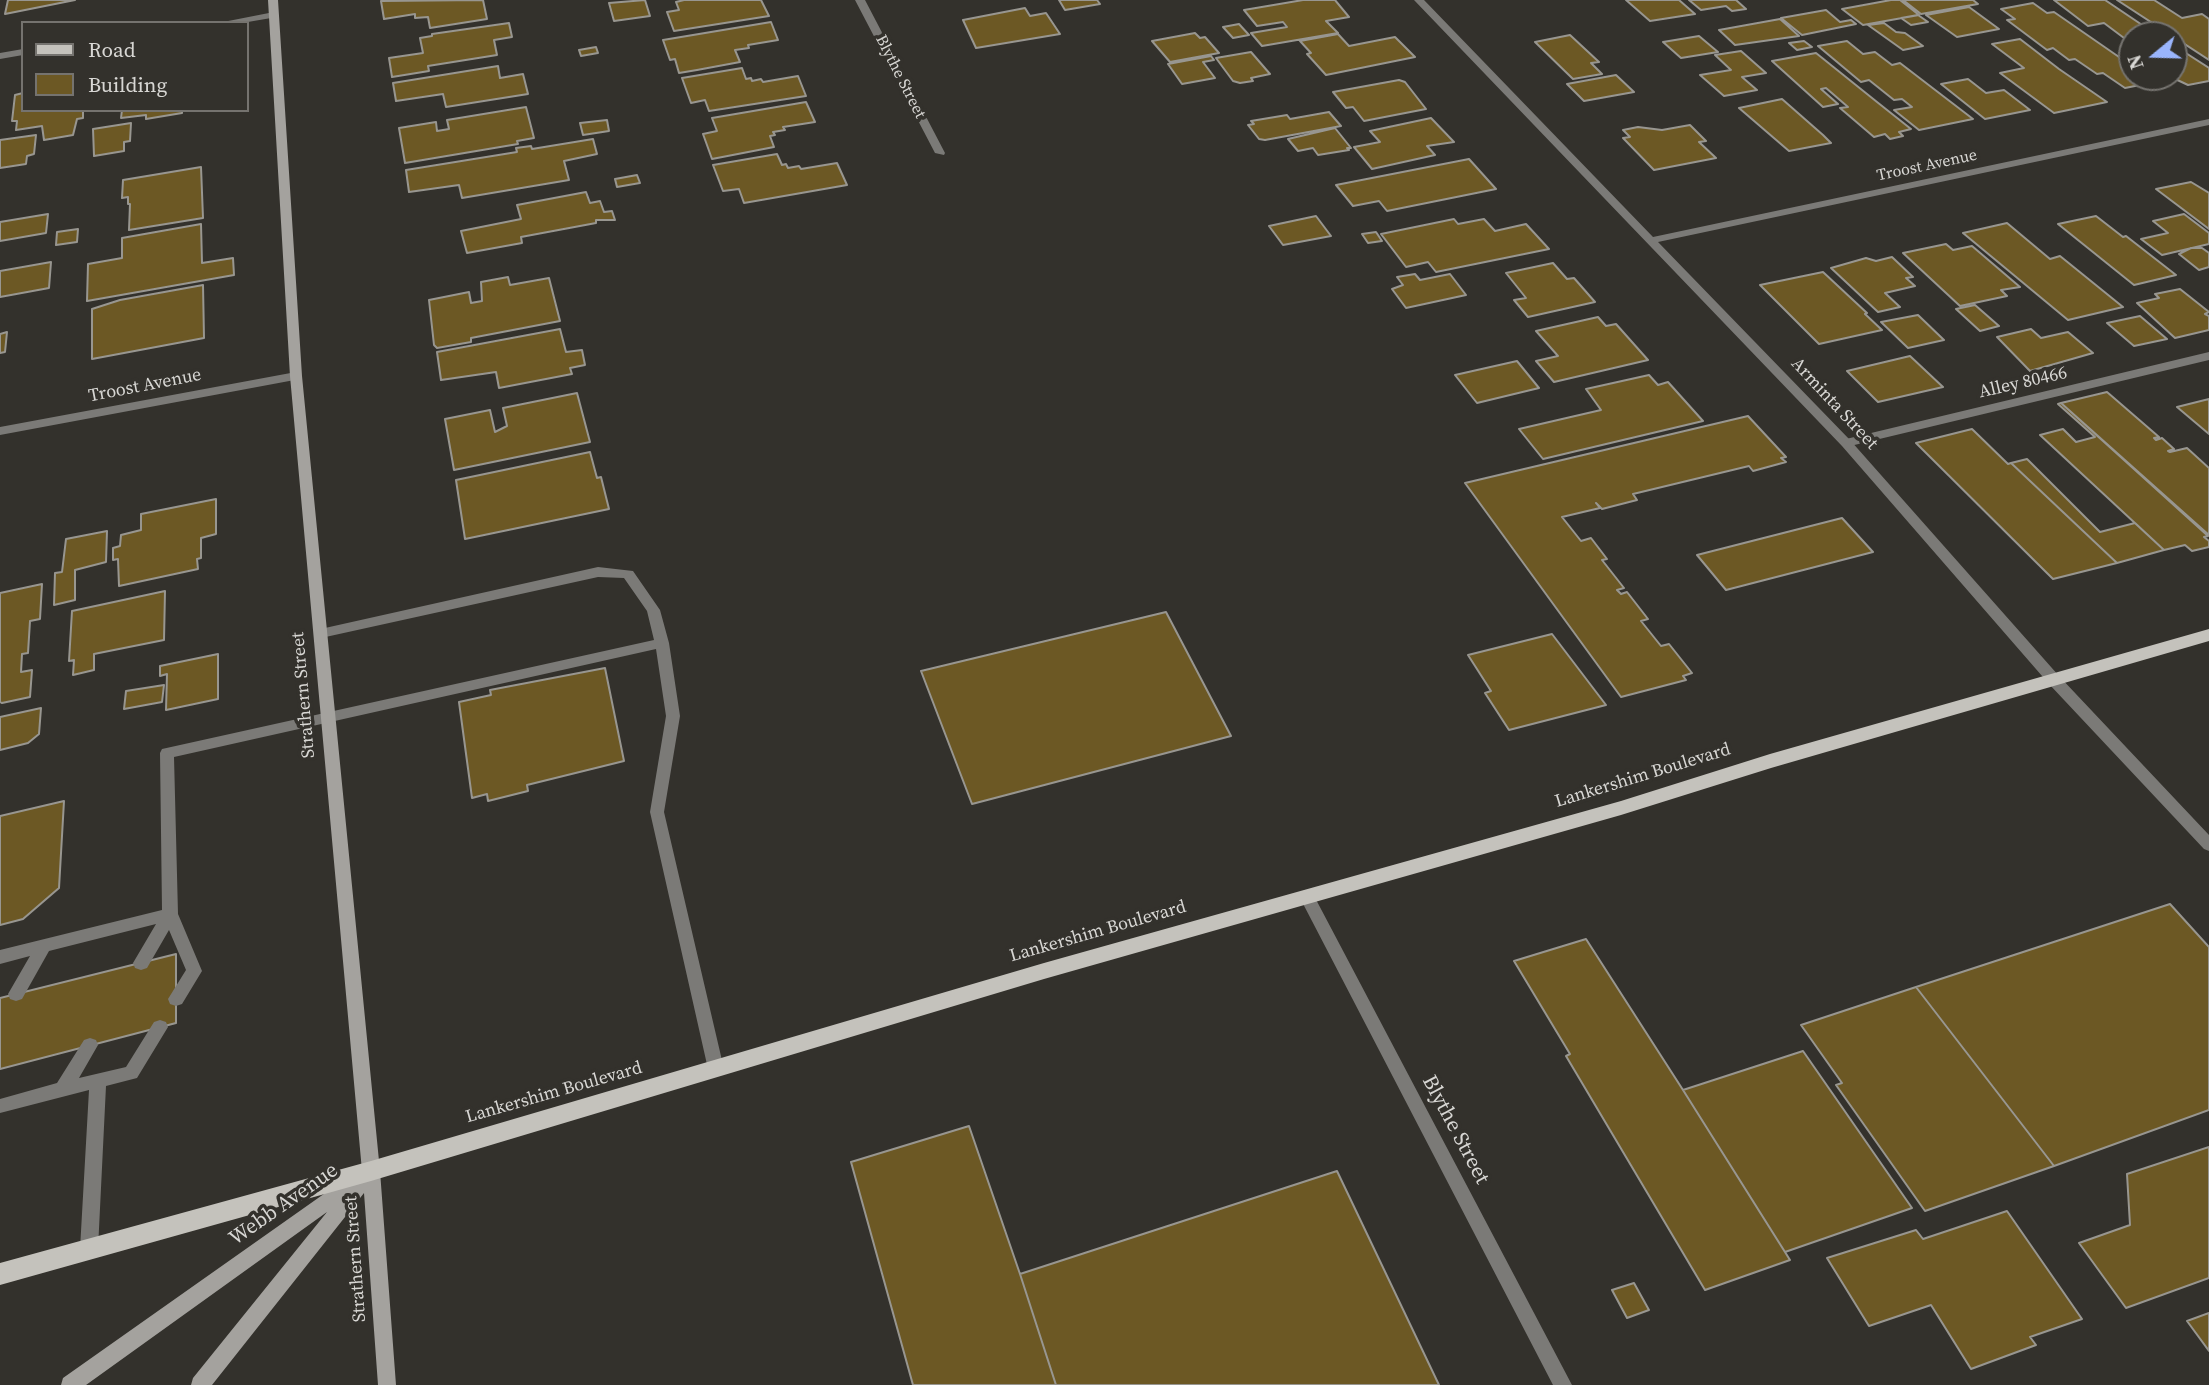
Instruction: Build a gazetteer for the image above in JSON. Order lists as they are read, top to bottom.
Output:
{
  "streets": {
    "main road": ["Strathern Street", "Lankershim Boulevard", "Webb Avenue"],
    "street": [
      "Blythe Street",
      "Troost Avenue",
      "Alley 80466",
      "Arminta Street"
    ]
  },
  "crossings": [
    ["Blythe Street", "Lankershim Boulevard"],
    ["Troost Avenue", "Arminta Street"],
    ["Troost Avenue", "Strathern Street"],
    ["Alley 80466", "Arminta Street"],
    ["Arminta Street", "Lankershim Boulevard"],
    ["Strathern Street", "Lankershim Boulevard"],
    ["Strathern Street", "Webb Avenue"],
    ["Lankershim Boulevard", "Webb Avenue"]
  ],
  "legend": ["Road", "Building"],
  "north": "left"
}
